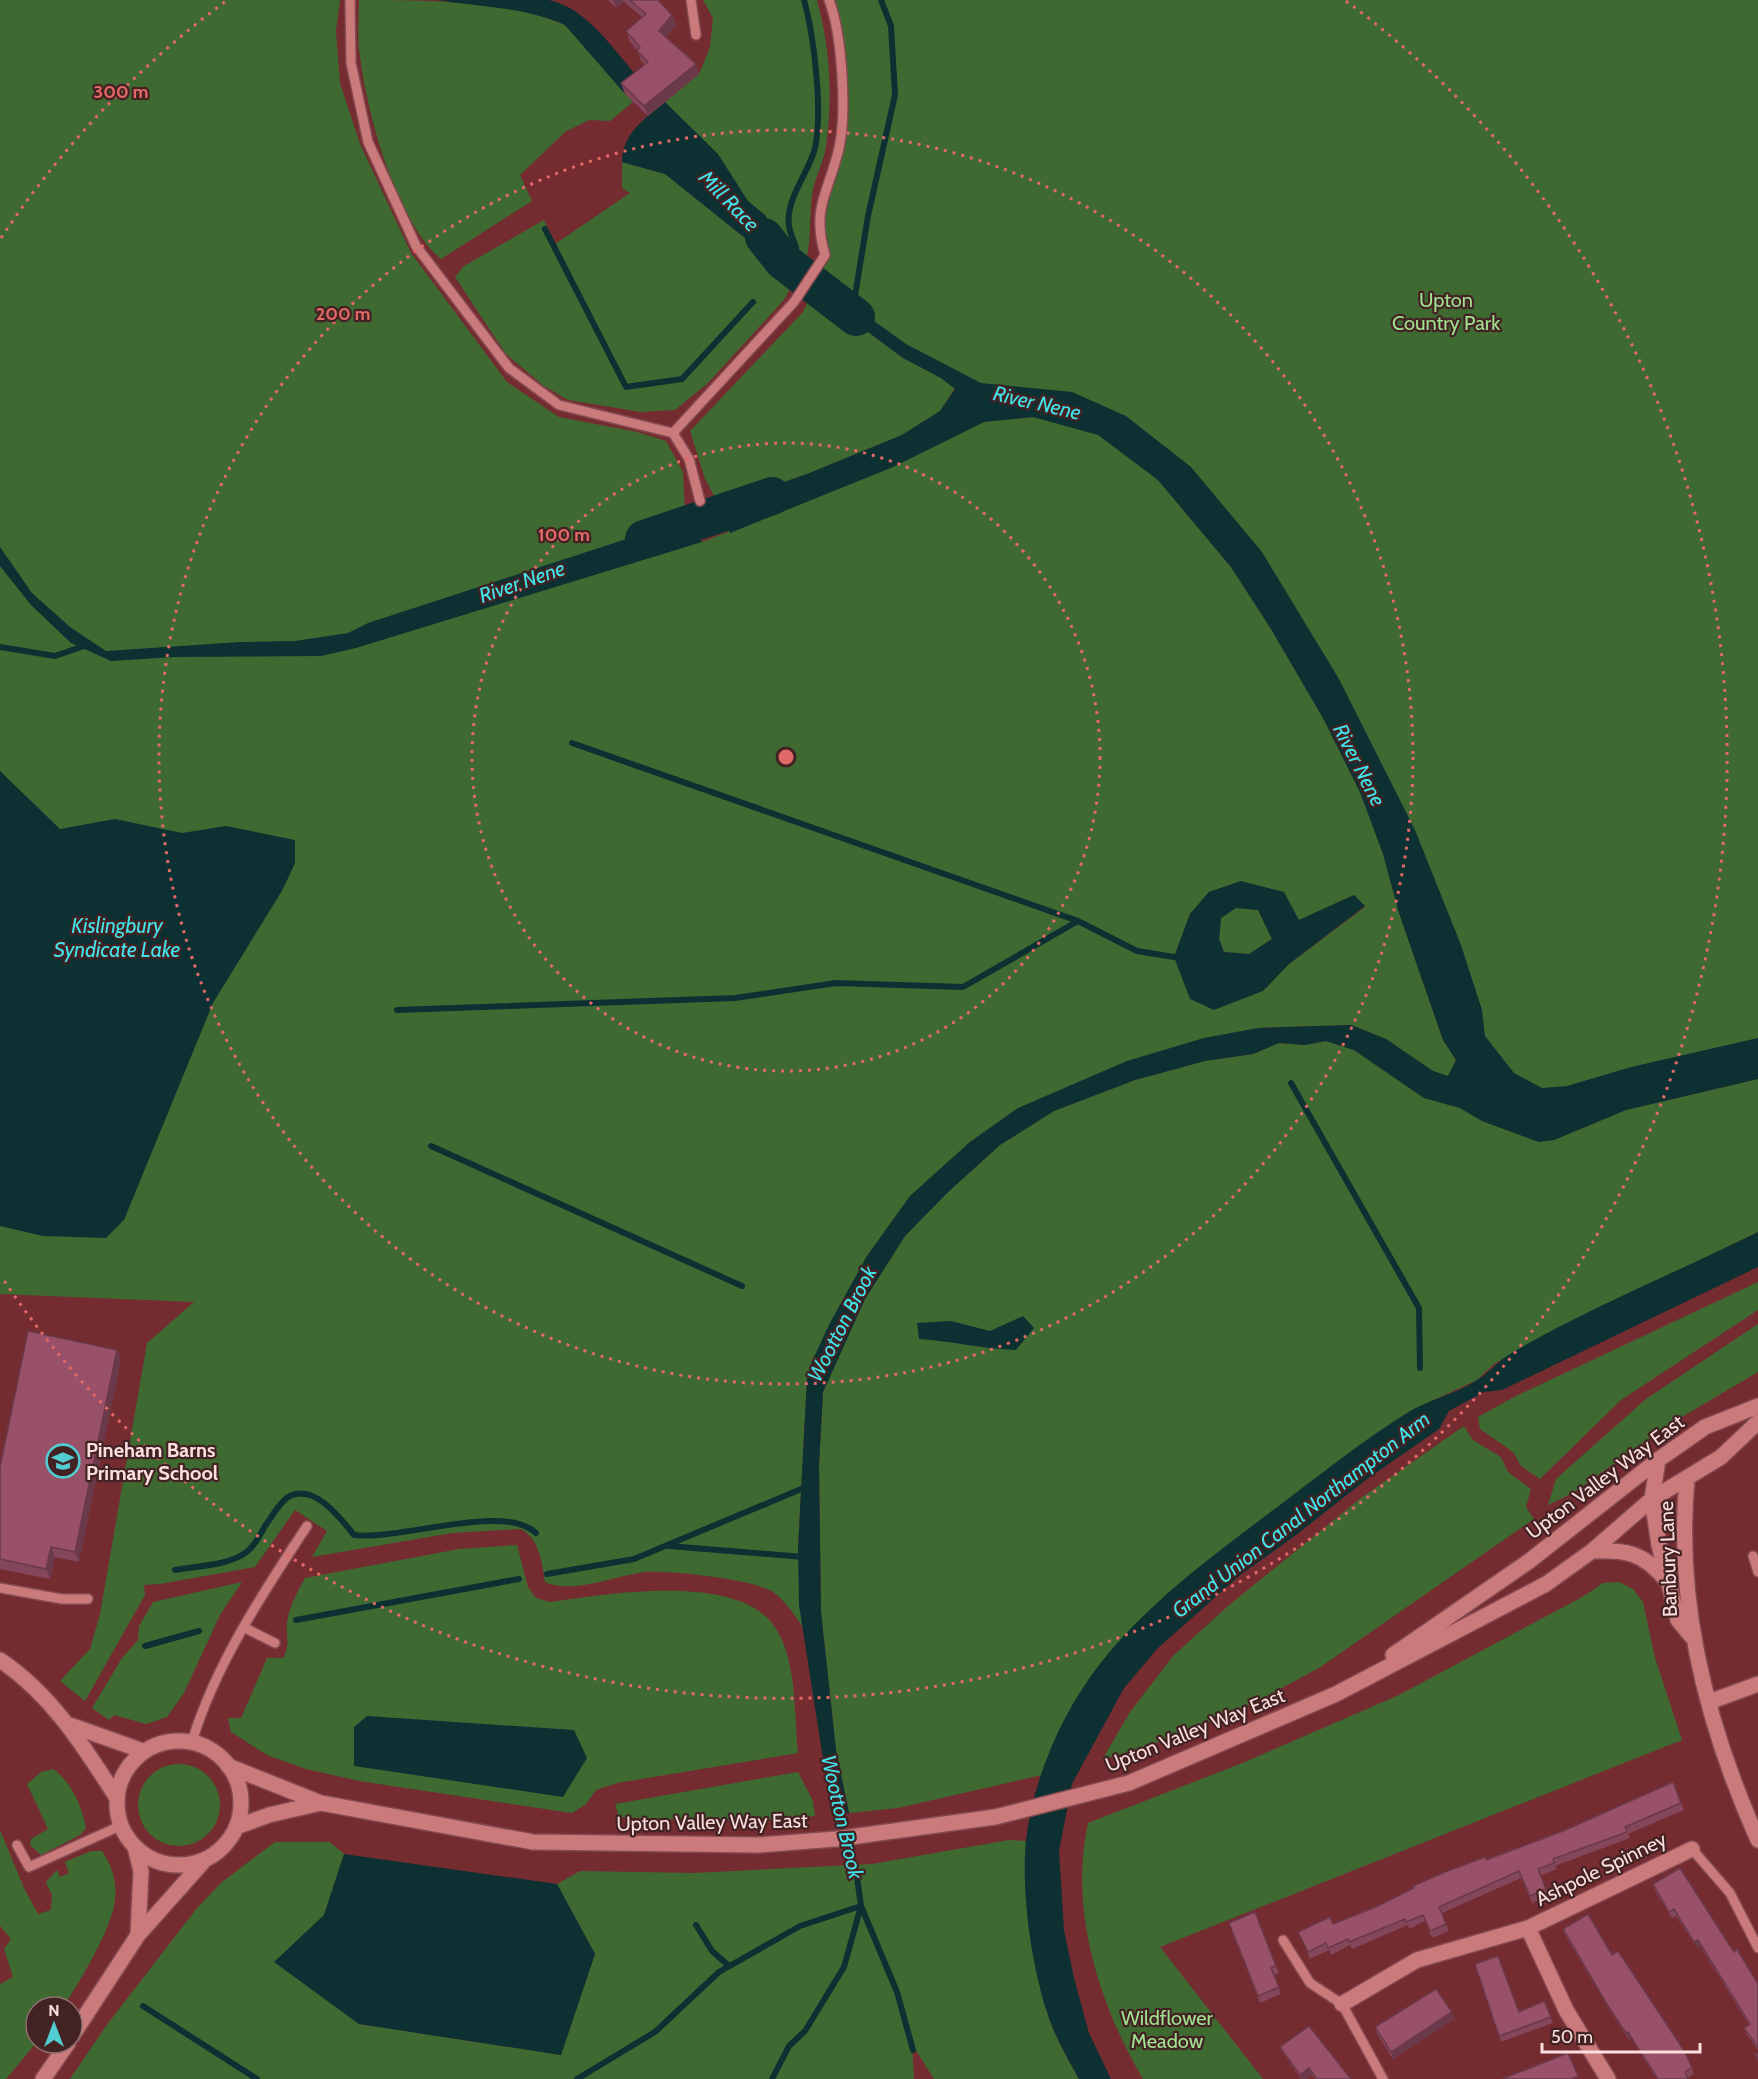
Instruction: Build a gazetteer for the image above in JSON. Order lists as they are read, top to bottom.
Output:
{
  "streets": {
    "street": ["Upton Valley Way East", "Banbury Lane", "Ashpole Spinney"]
  },
  "crossings": [
    ["Upton Valley Way East", "Banbury Lane"]
  ],
  "water": [
    "Mill Race",
    "River Nene",
    "Kislingbury Syndicate Lake",
    "Wootton Brook",
    "Grand Union Canal Northampton Arm"
  ],
  "parks": ["Upton Country Park", "Wildflower Meadow"],
  "places": {
    "school or university": ["Pineham Barns Primary School"]
  },
  "scale_bar": "50 m",
  "north": "top",
  "rings": ["300 m", "200 m", "100 m"]
}
